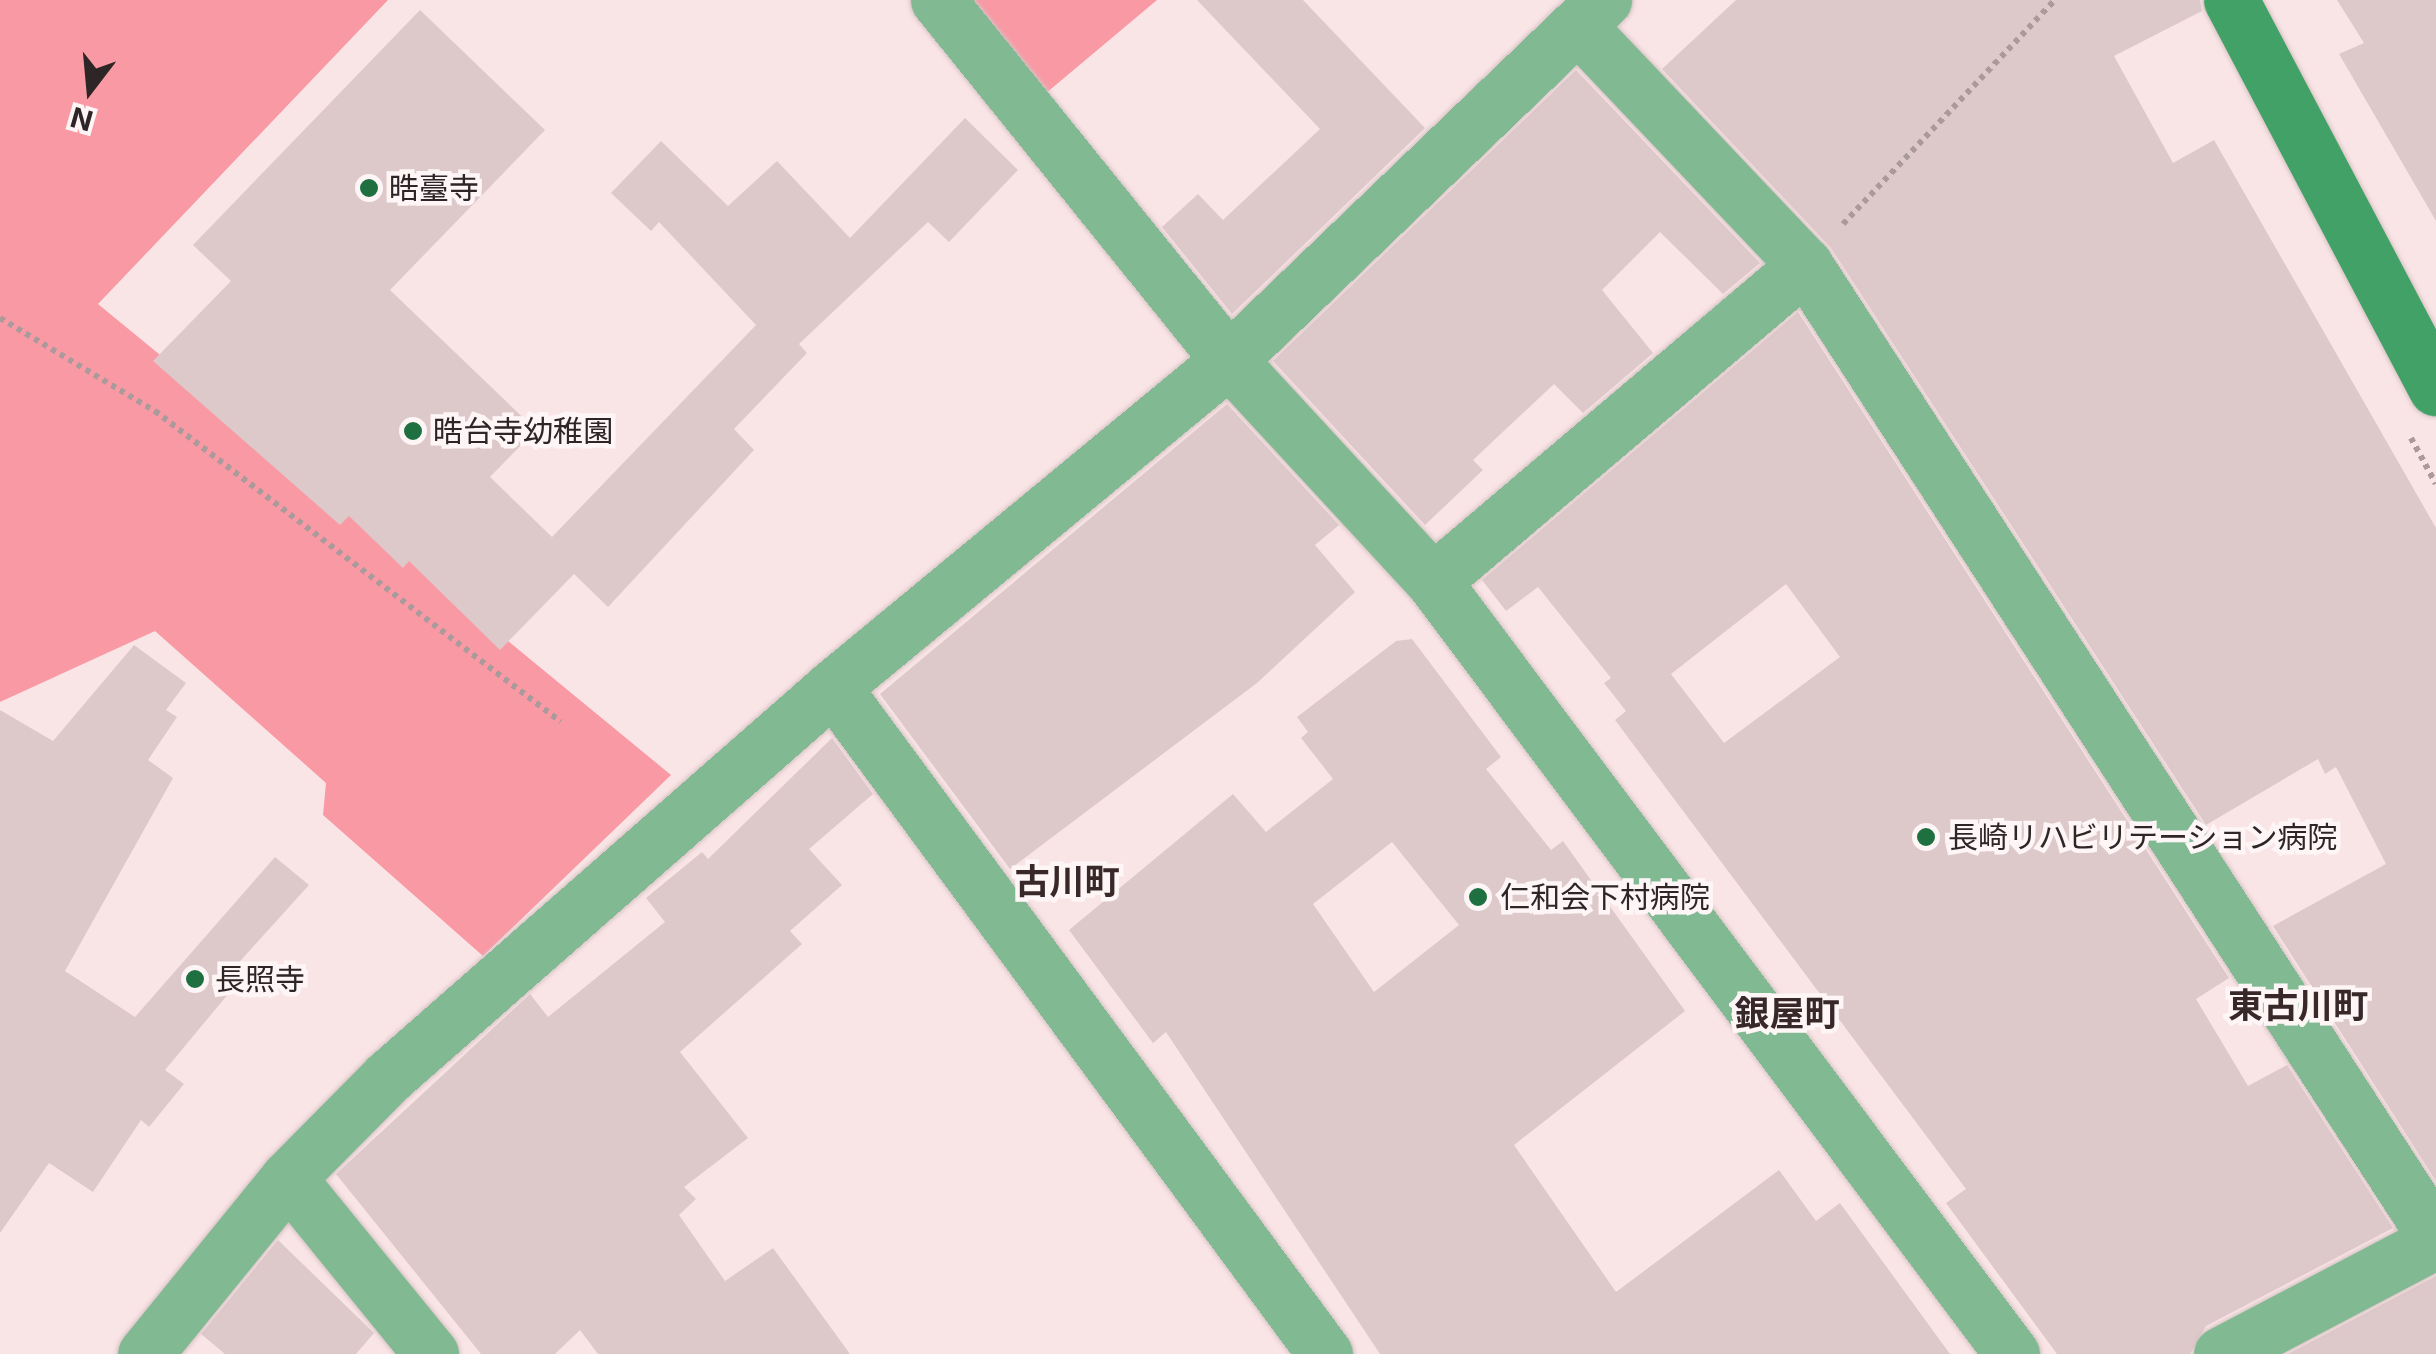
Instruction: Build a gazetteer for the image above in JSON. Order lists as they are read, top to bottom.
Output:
{
  "districts": ["古川町", "東古川町", "銀屋町"],
  "places": [
    "晧臺寺",
    "晧台寺幼稚園",
    "長崎リハビリテーション病院",
    "仁和会下村病院",
    "長照寺"
  ],
  "north": "bottom"
}
